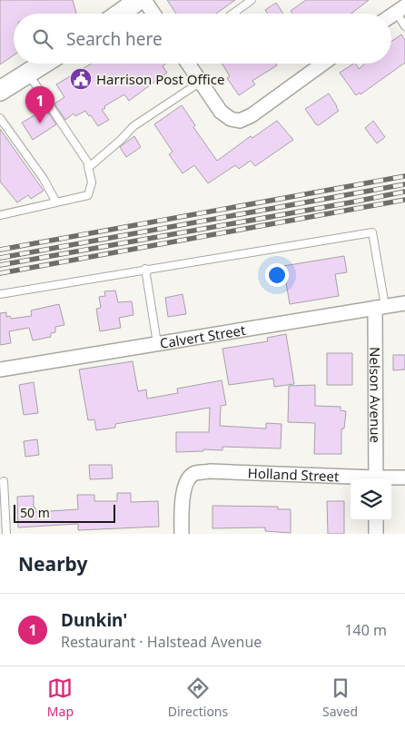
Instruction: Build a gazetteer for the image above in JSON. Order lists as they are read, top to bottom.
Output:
{
  "streets": {
    "street": ["Calvert Street", "Nelson Avenue", "Holland Street"]
  },
  "crossings": [
    ["Calvert Street", "Nelson Avenue"]
  ],
  "places": {
    "public building": ["Harrison Post Office"]
  },
  "scale_bar": "50 m",
  "page": {
    "search": "Search here",
    "pins": "1",
    "scale": "50 m",
    "heading": "Nearby",
    "list": [
      {
        "mark": "1",
        "name": "Dunkin'",
        "note": "Restaurant · Halstead Avenue",
        "value": "140 m"
      }
    ],
    "nav": ["Map", "Directions", "Saved"]
  }
}
